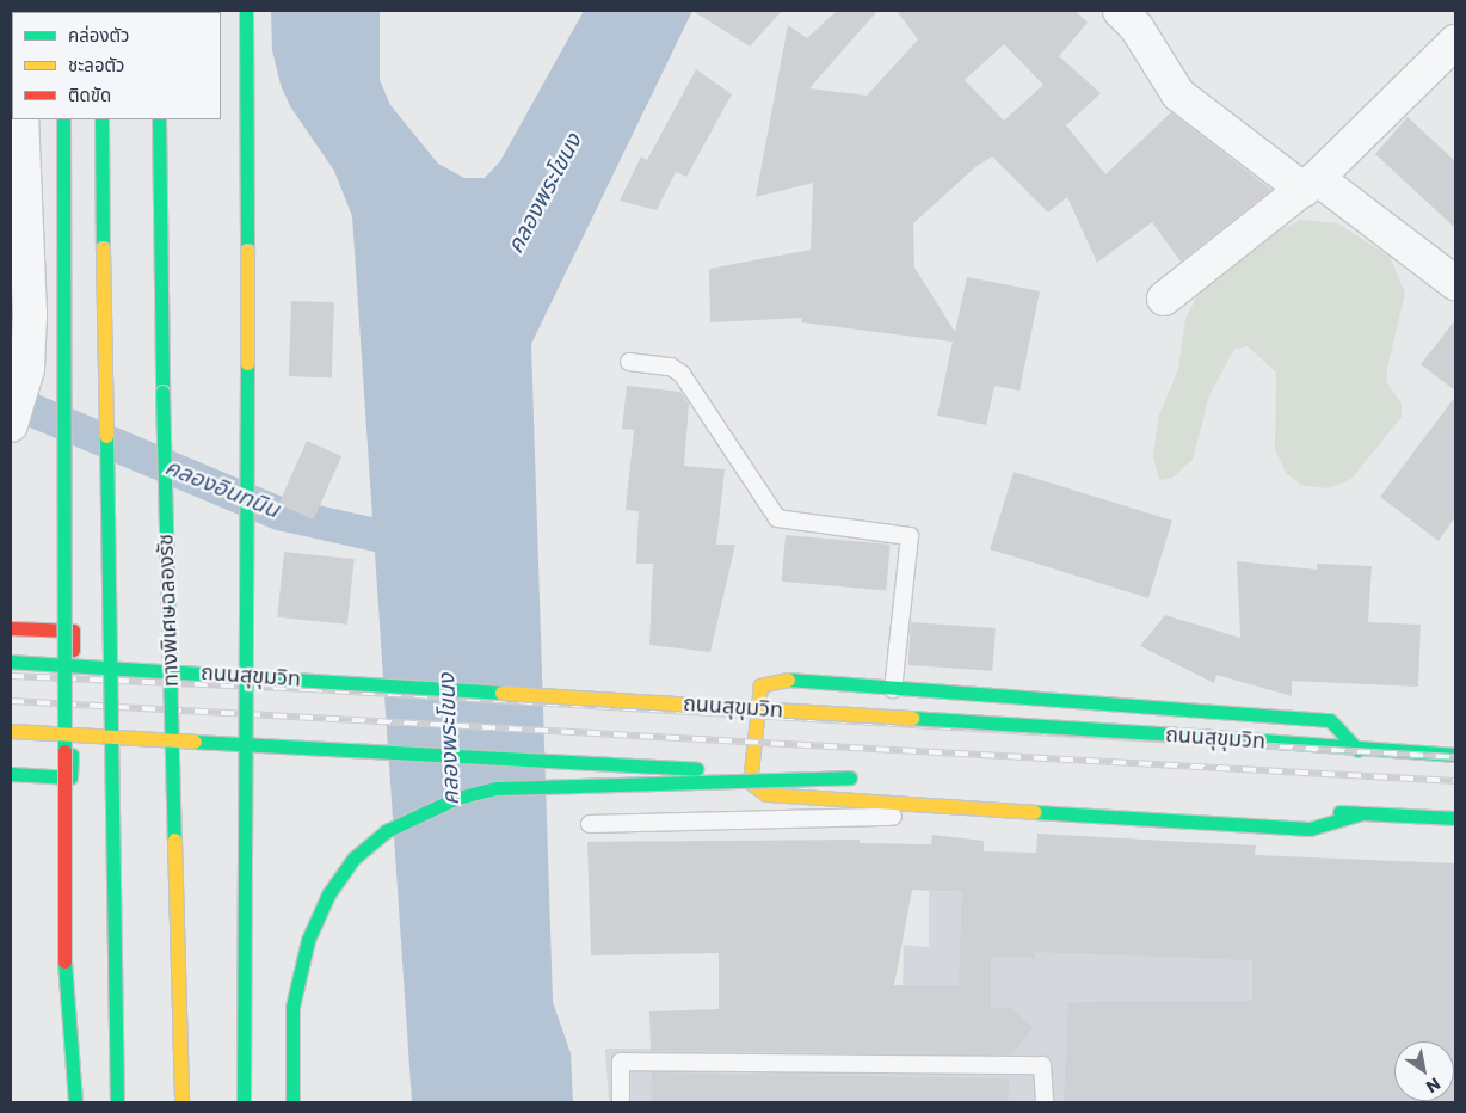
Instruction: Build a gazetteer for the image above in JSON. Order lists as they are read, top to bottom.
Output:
{
  "streets": {
    "main road": ["ทางพิเศษฉลองรัช", "ถนนสุขุมวิท"]
  },
  "water": ["คลองพระโขนง", "คลองอินทนิน"],
  "legend": ["คล่องตัว", "ชะลอตัว", "ติดขัด"],
  "north": "bottom right"
}
